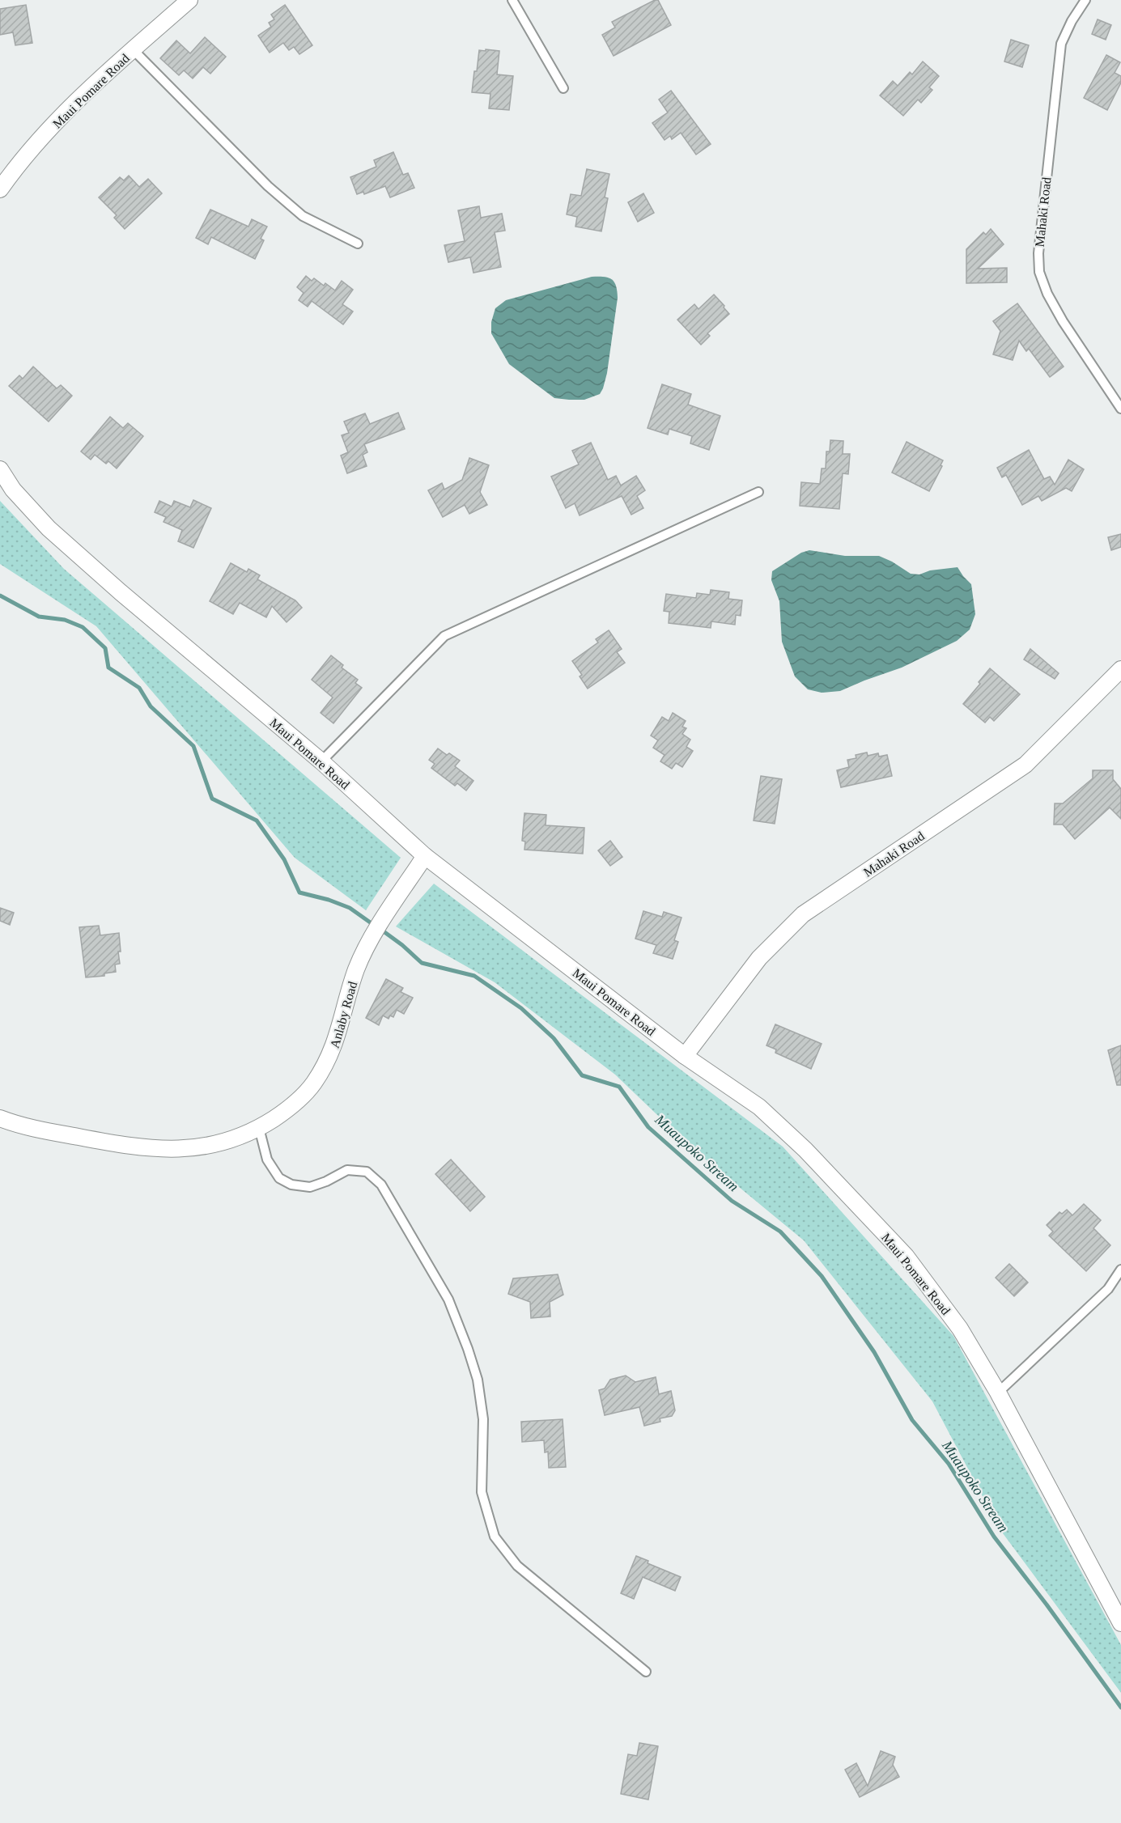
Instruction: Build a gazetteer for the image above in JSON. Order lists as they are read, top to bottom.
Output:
{
  "streets": {
    "street": ["Maui Pomare Road", "Mahaki Road", "Anlaby Road"]
  },
  "crossings": [
    ["Maui Pomare Road", "Mahaki Road"],
    ["Maui Pomare Road", "Anlaby Road"]
  ],
  "water": ["Muaupoko Stream"]
}
